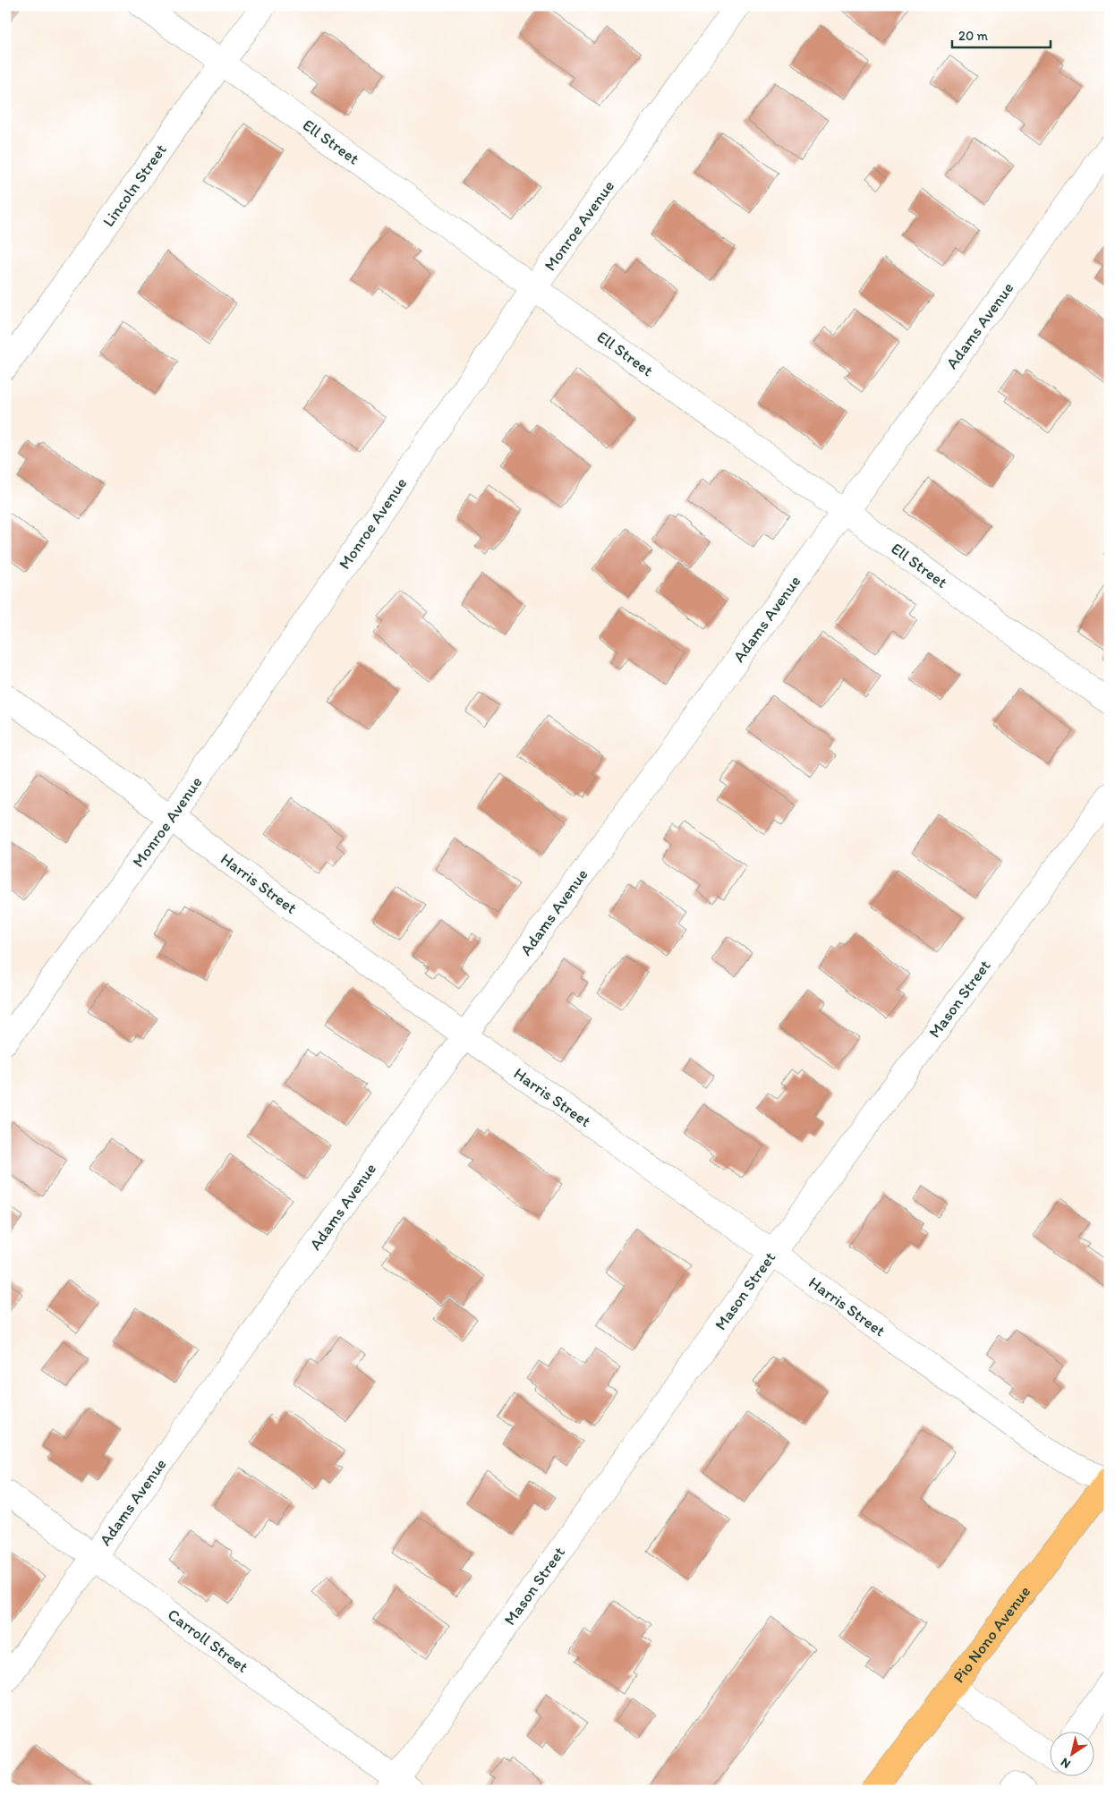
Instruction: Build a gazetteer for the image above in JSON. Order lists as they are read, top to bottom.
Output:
{
  "streets": {
    "main road": ["Pio Nono Avenue"],
    "street": [
      "Ell Street",
      "Lincoln Street",
      "Monroe Avenue",
      "Adams Avenue",
      "Harris Street",
      "Mason Street",
      "Carroll Street"
    ]
  },
  "crossings": [
    ["Ell Street", "Lincoln Street"],
    ["Ell Street", "Monroe Avenue"],
    ["Ell Street", "Adams Avenue"],
    ["Monroe Avenue", "Harris Street"],
    ["Adams Avenue", "Harris Street"],
    ["Adams Avenue", "Carroll Street"],
    ["Harris Street", "Mason Street"],
    ["Harris Street", "Pio Nono Avenue"],
    ["Mason Street", "Carroll Street"]
  ],
  "scale_bar": "20 m",
  "north": "bottom left"
}
